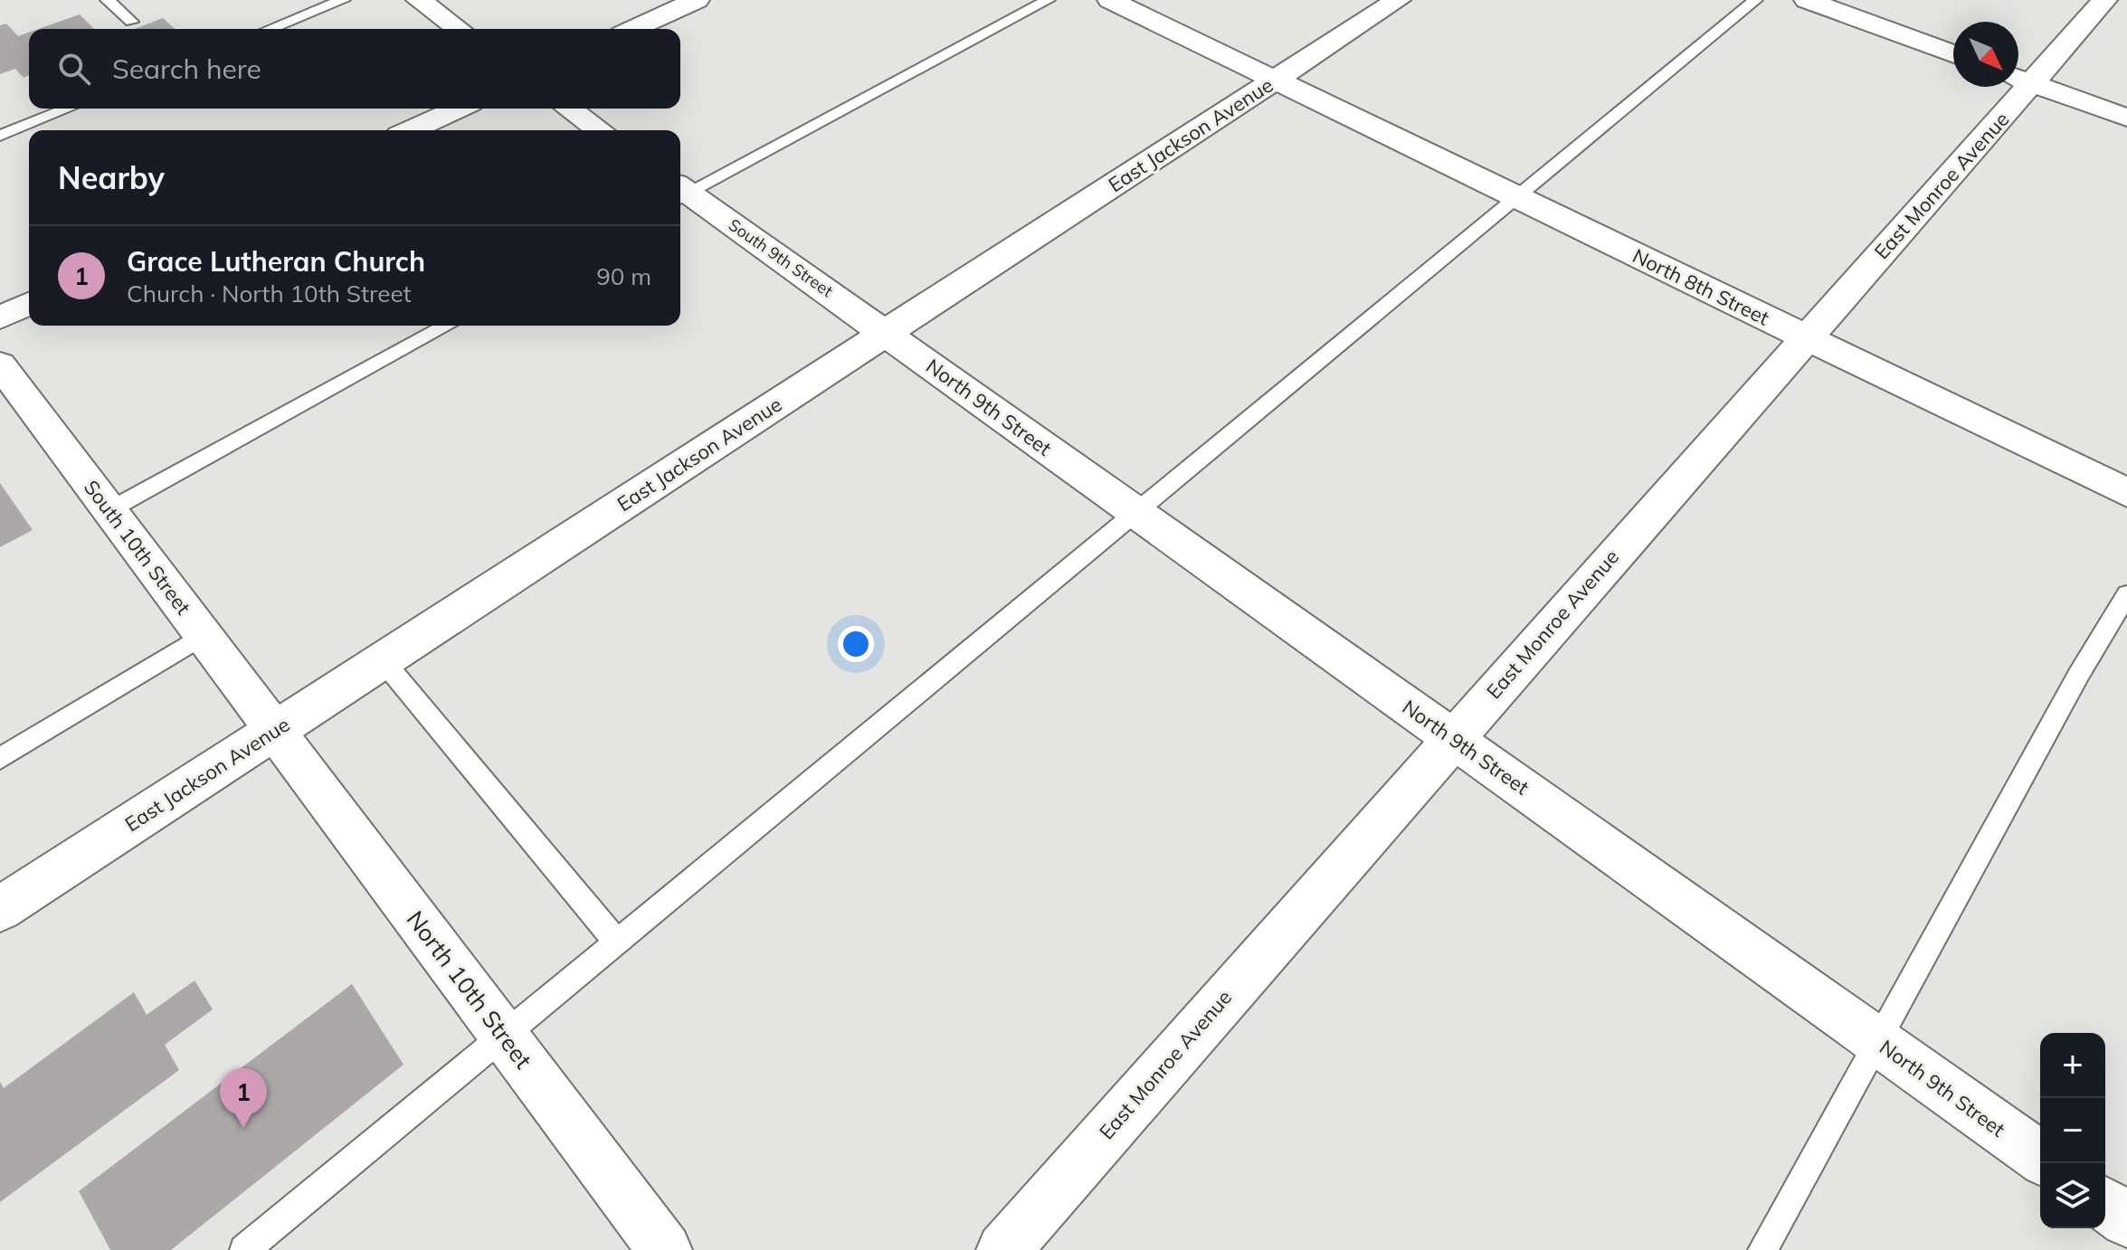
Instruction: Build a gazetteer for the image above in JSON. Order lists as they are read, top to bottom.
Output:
{
  "streets": {
    "street": [
      "East Jackson Avenue",
      "East Monroe Avenue",
      "South 9th Street",
      "North 8th Street",
      "North 9th Street",
      "South 10th Street",
      "North 10th Street"
    ]
  },
  "crossings": [
    ["East Jackson Avenue", "South 9th Street"],
    ["East Jackson Avenue", "North 8th Street"],
    ["East Jackson Avenue", "North 9th Street"],
    ["East Jackson Avenue", "South 10th Street"],
    ["East Jackson Avenue", "North 10th Street"],
    ["East Monroe Avenue", "North 8th Street"],
    ["East Monroe Avenue", "North 9th Street"],
    ["South 9th Street", "North 9th Street"],
    ["South 10th Street", "North 10th Street"]
  ],
  "north": "bottom right",
  "page": {
    "search": "Search here",
    "heading": "Nearby",
    "list": [
      {
        "mark": "1",
        "name": "Grace Lutheran Church",
        "note": "Church · North 10th Street",
        "value": "90 m"
      }
    ],
    "map_buttons": ["+", "−"],
    "pins": "1"
  }
}
